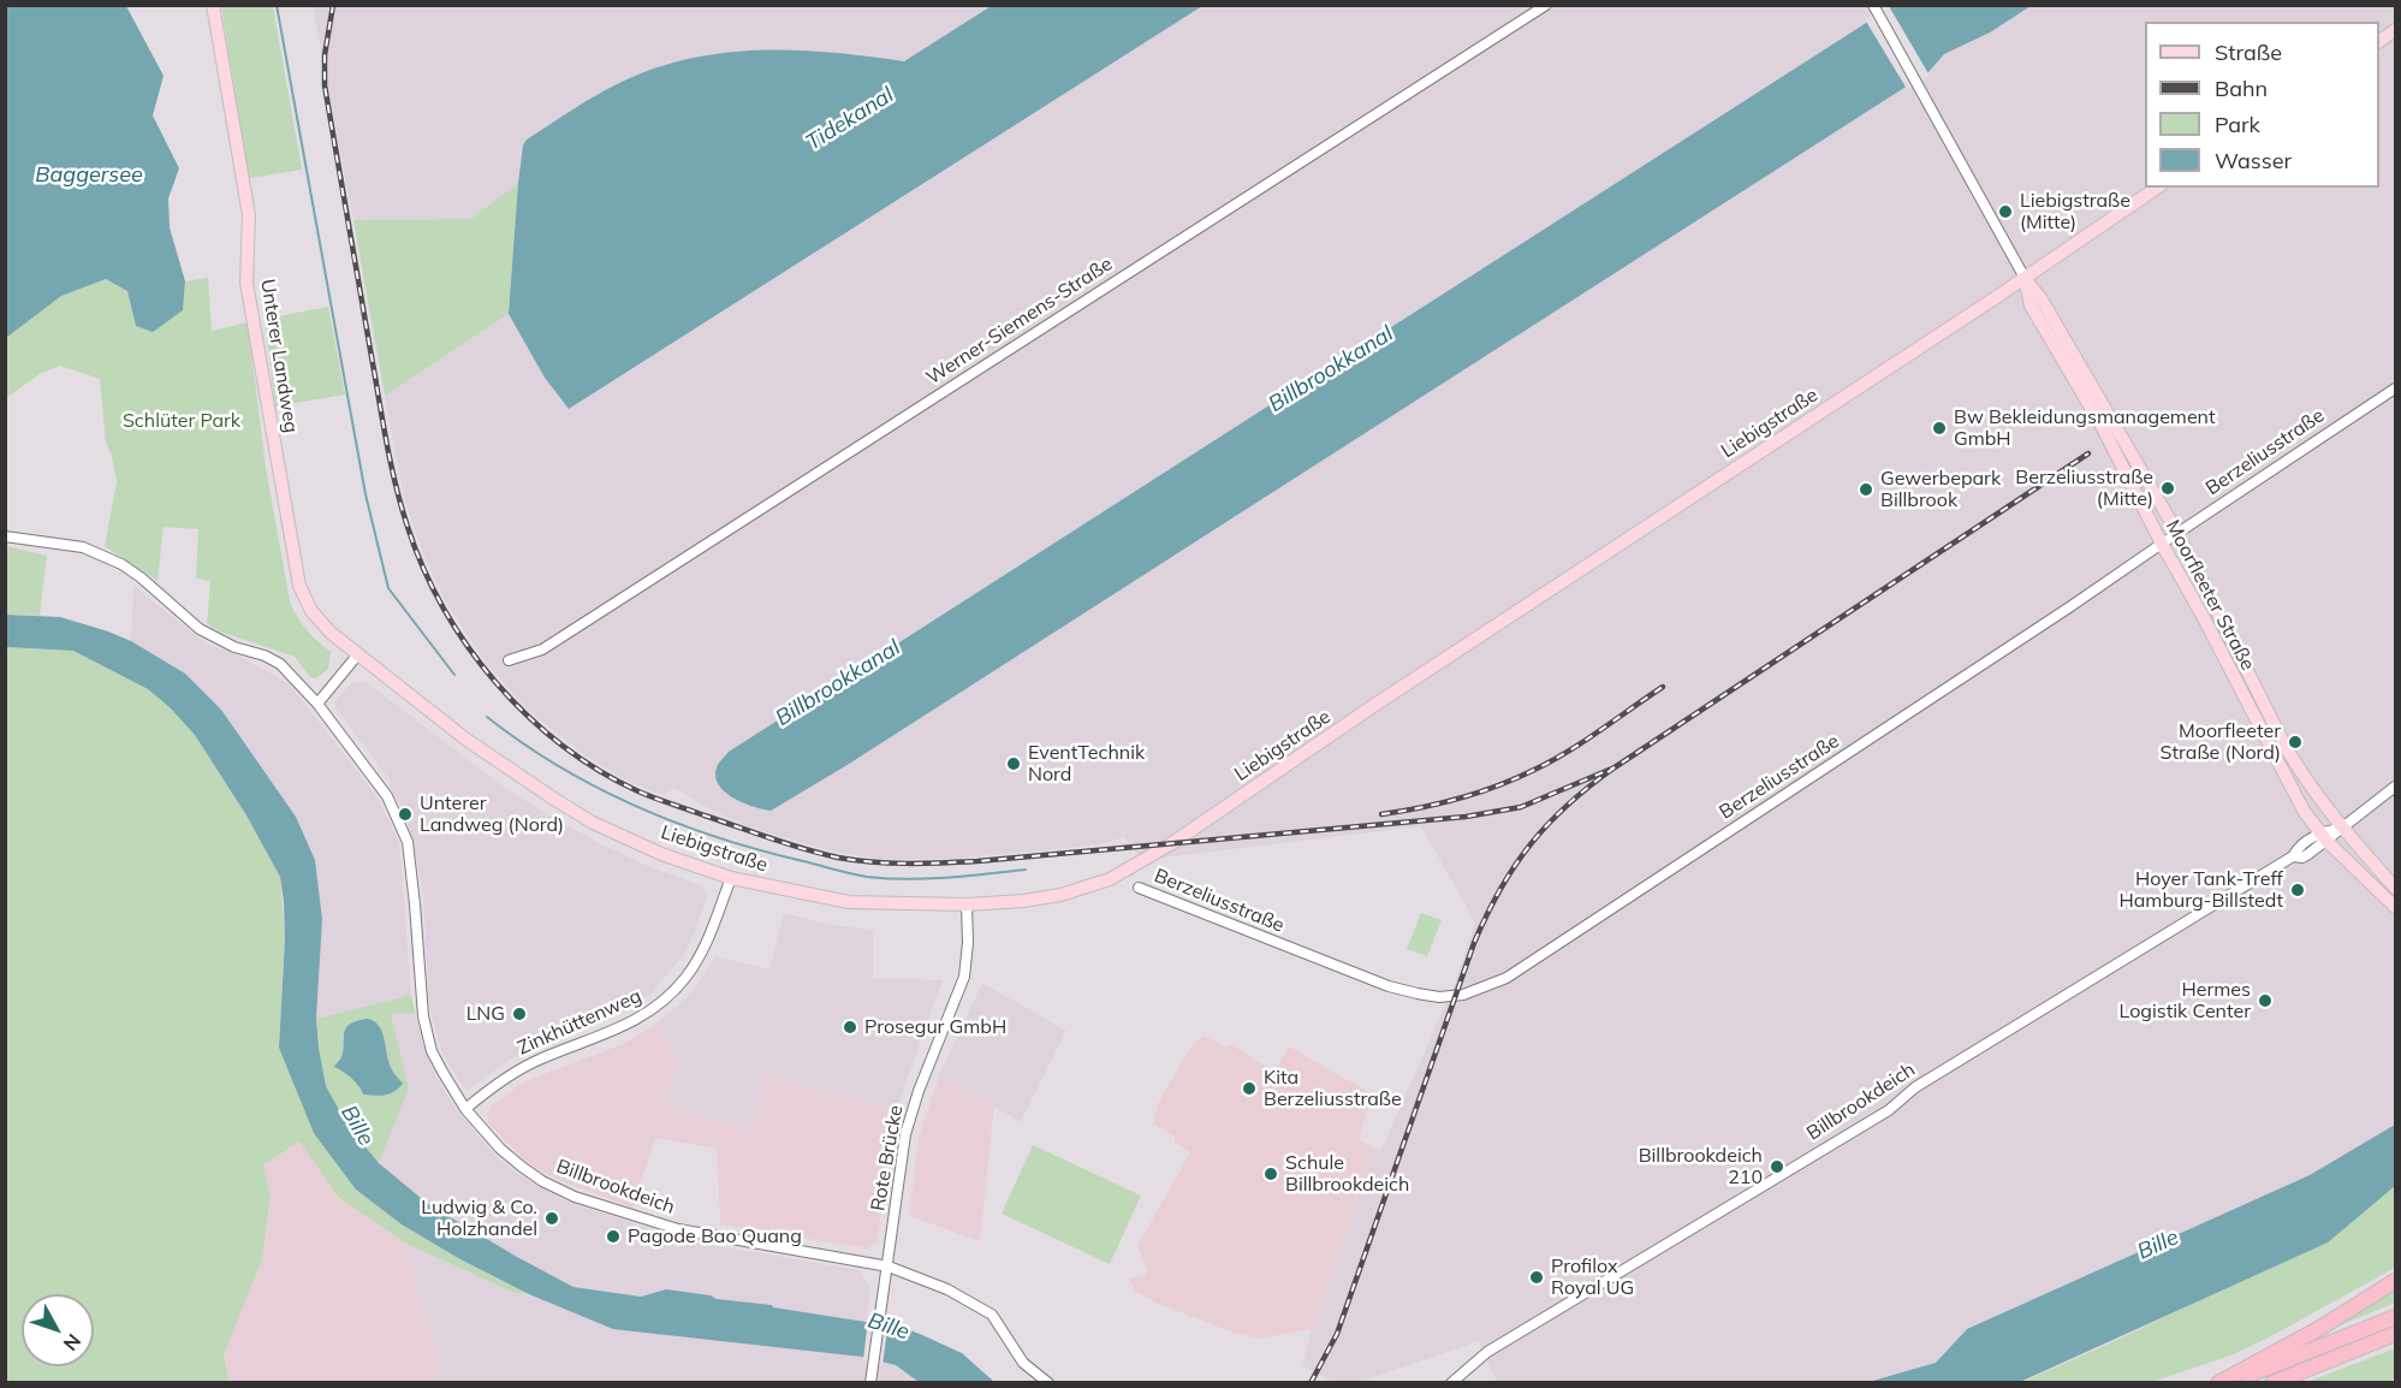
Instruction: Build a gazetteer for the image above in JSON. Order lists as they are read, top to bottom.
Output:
{
  "streets": {
    "main road": ["Unterer Landweg", "Liebigstraße", "Moorfleeter Straße"],
    "street": [
      "Werner-Siemens-Straße",
      "Berzeliusstraße",
      "Zinkhüttenweg",
      "Billbrookdeich",
      "Rote Brücke"
    ]
  },
  "crossings": [
    ["Unterer Landweg", "Liebigstraße"],
    ["Liebigstraße", "Moorfleeter Straße"],
    ["Liebigstraße", "Zinkhüttenweg"],
    ["Liebigstraße", "Rote Brücke"],
    ["Berzeliusstraße", "Moorfleeter Straße"],
    ["Moorfleeter Straße", "Billbrookdeich"],
    ["Zinkhüttenweg", "Billbrookdeich"],
    ["Billbrookdeich", "Rote Brücke"]
  ],
  "water": [
    "Tidekanal",
    "Baggersee",
    "Billbrookkanal",
    "Bille"
  ],
  "parks": ["Schlüter Park"],
  "places": [
    "Liebigstraße (Mitte)",
    "Bw Bekleidungsmanagement GmbH",
    "Berzeliusstraße (Mitte)",
    "Gewerbepark Billbrook",
    "Moorfleeter Straße (Nord)",
    "EventTechnik Nord",
    "Unterer Landweg (Nord)",
    "Hoyer Tank-Treff Hamburg-Billstedt",
    "Hermes Logistik Center",
    "LNG",
    "Prosegur GmbH",
    "Kita Berzeliusstraße",
    "Billbrookdeich 210",
    "Schule Billbrookdeich",
    "Ludwig & Co. Holzhandel",
    "Pagode Bao Quang",
    "Profilox Royal UG"
  ],
  "legend": [
    "Straße",
    "Bahn",
    "Park",
    "Wasser"
  ],
  "north": "bottom right"
}
